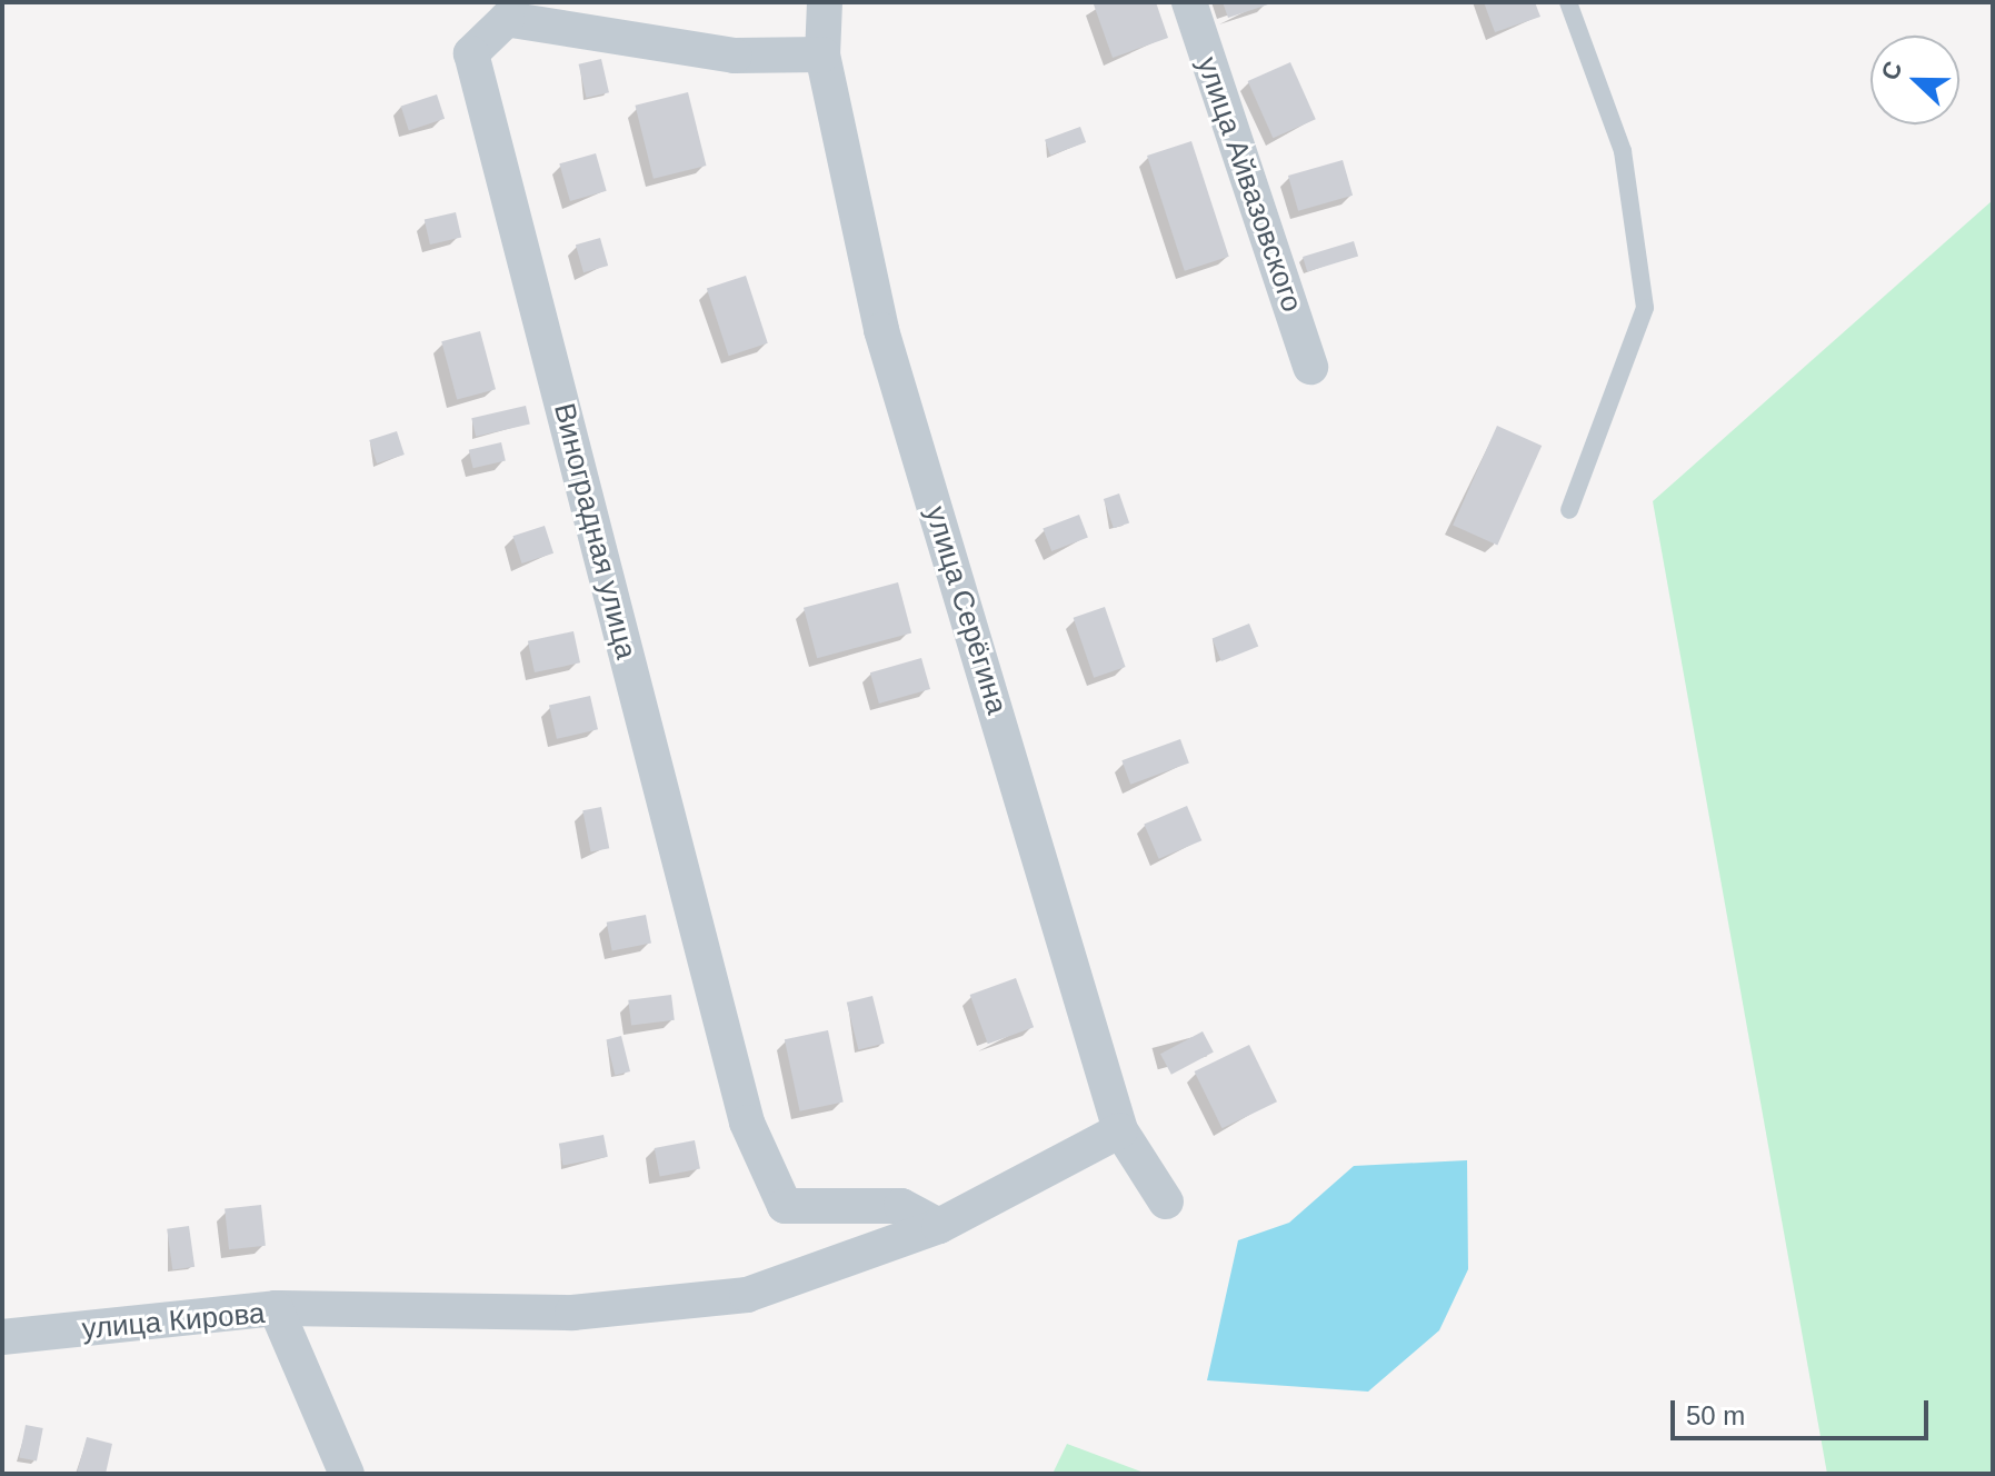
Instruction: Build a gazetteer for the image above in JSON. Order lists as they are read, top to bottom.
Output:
{
  "streets": {
    "street": [
      "улица Айвазовского",
      "Виноградная улица",
      "улица Серёгина",
      "улица Кирова"
    ]
  },
  "crossings": [
    ["Виноградная улица", "улица Серёгина"]
  ],
  "scale_bar": "50 m",
  "north": "left"
}
